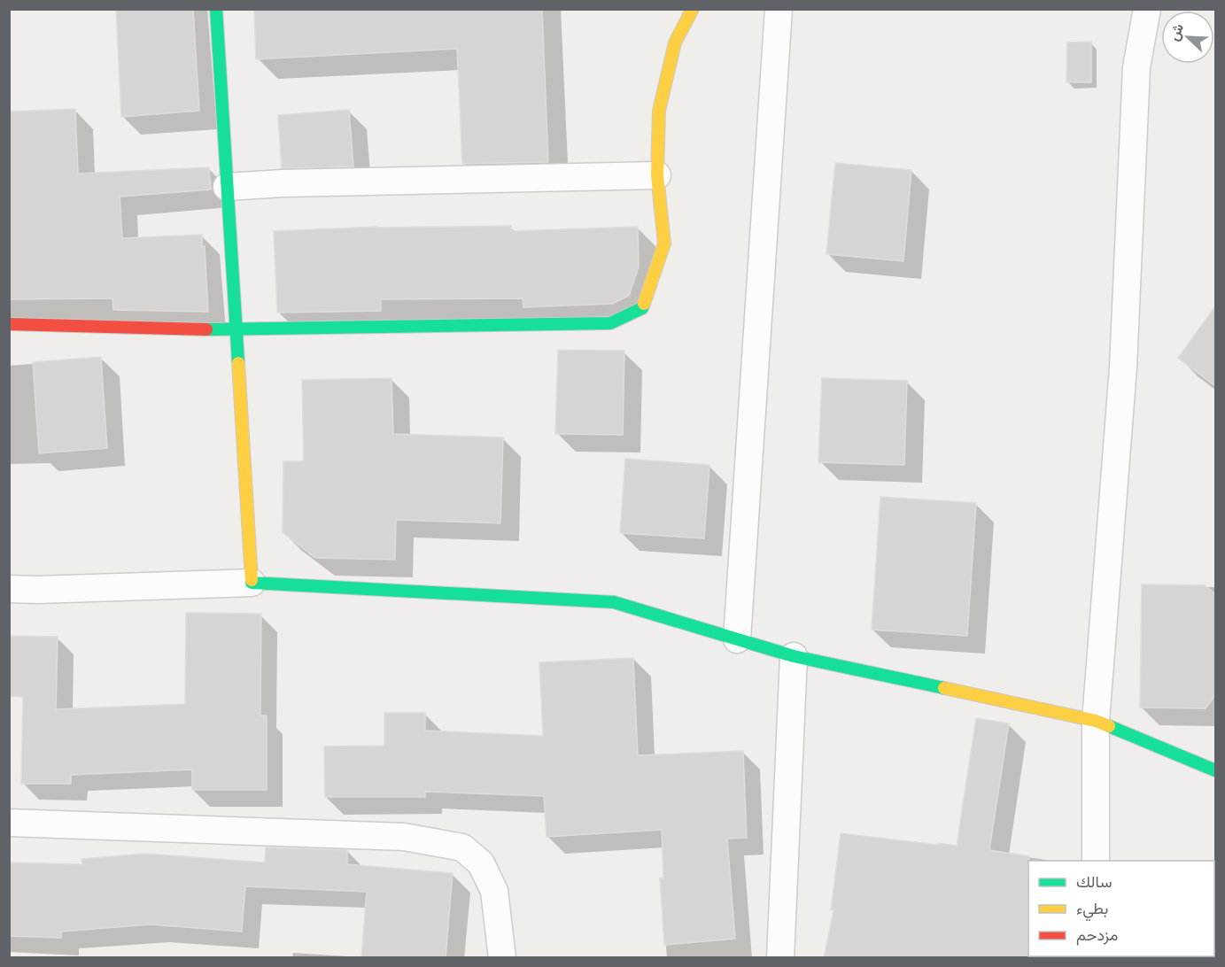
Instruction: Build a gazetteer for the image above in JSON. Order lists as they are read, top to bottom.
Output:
{
  "legend": ["سالك", "بطيء", "مزدحم"],
  "north": "top left"
}
